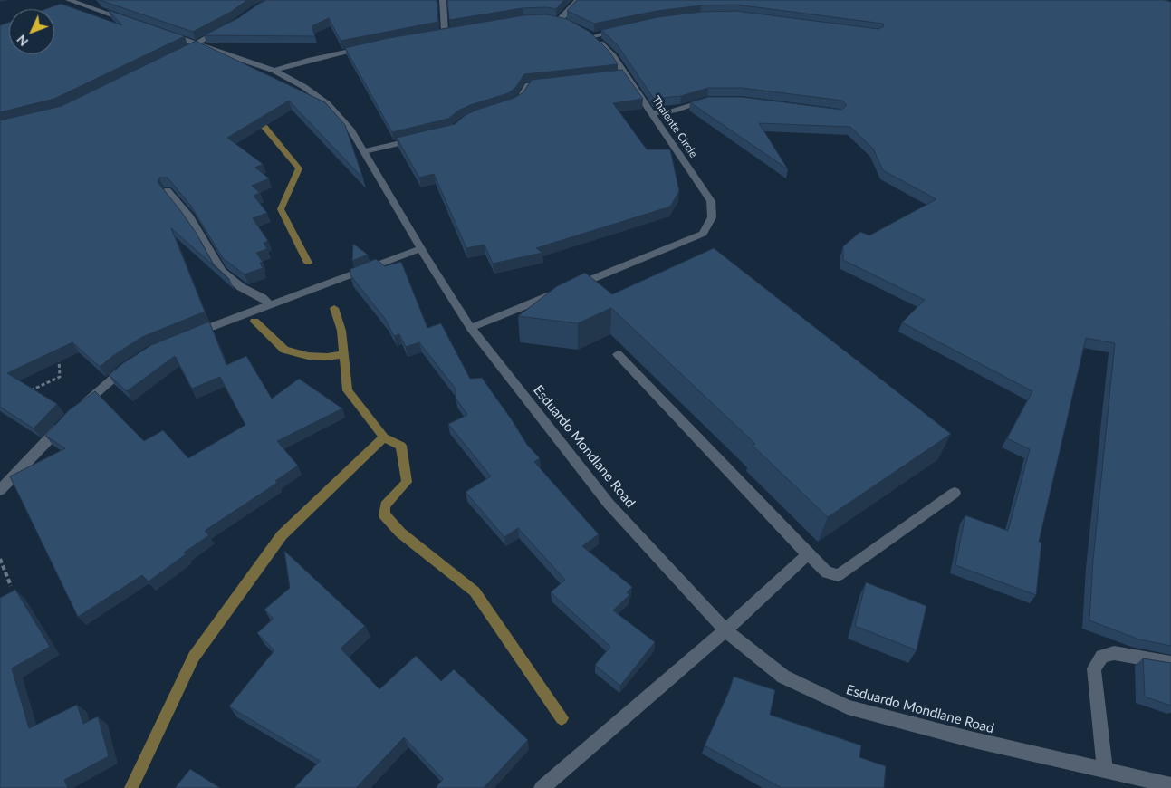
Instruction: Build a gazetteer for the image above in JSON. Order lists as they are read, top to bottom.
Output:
{
  "streets": {
    "street": ["Thalente Circle", "Esduardo Mondlane Road"]
  },
  "crossings": [
    ["Thalente Circle", "Esduardo Mondlane Road"]
  ],
  "north": "bottom left"
}
